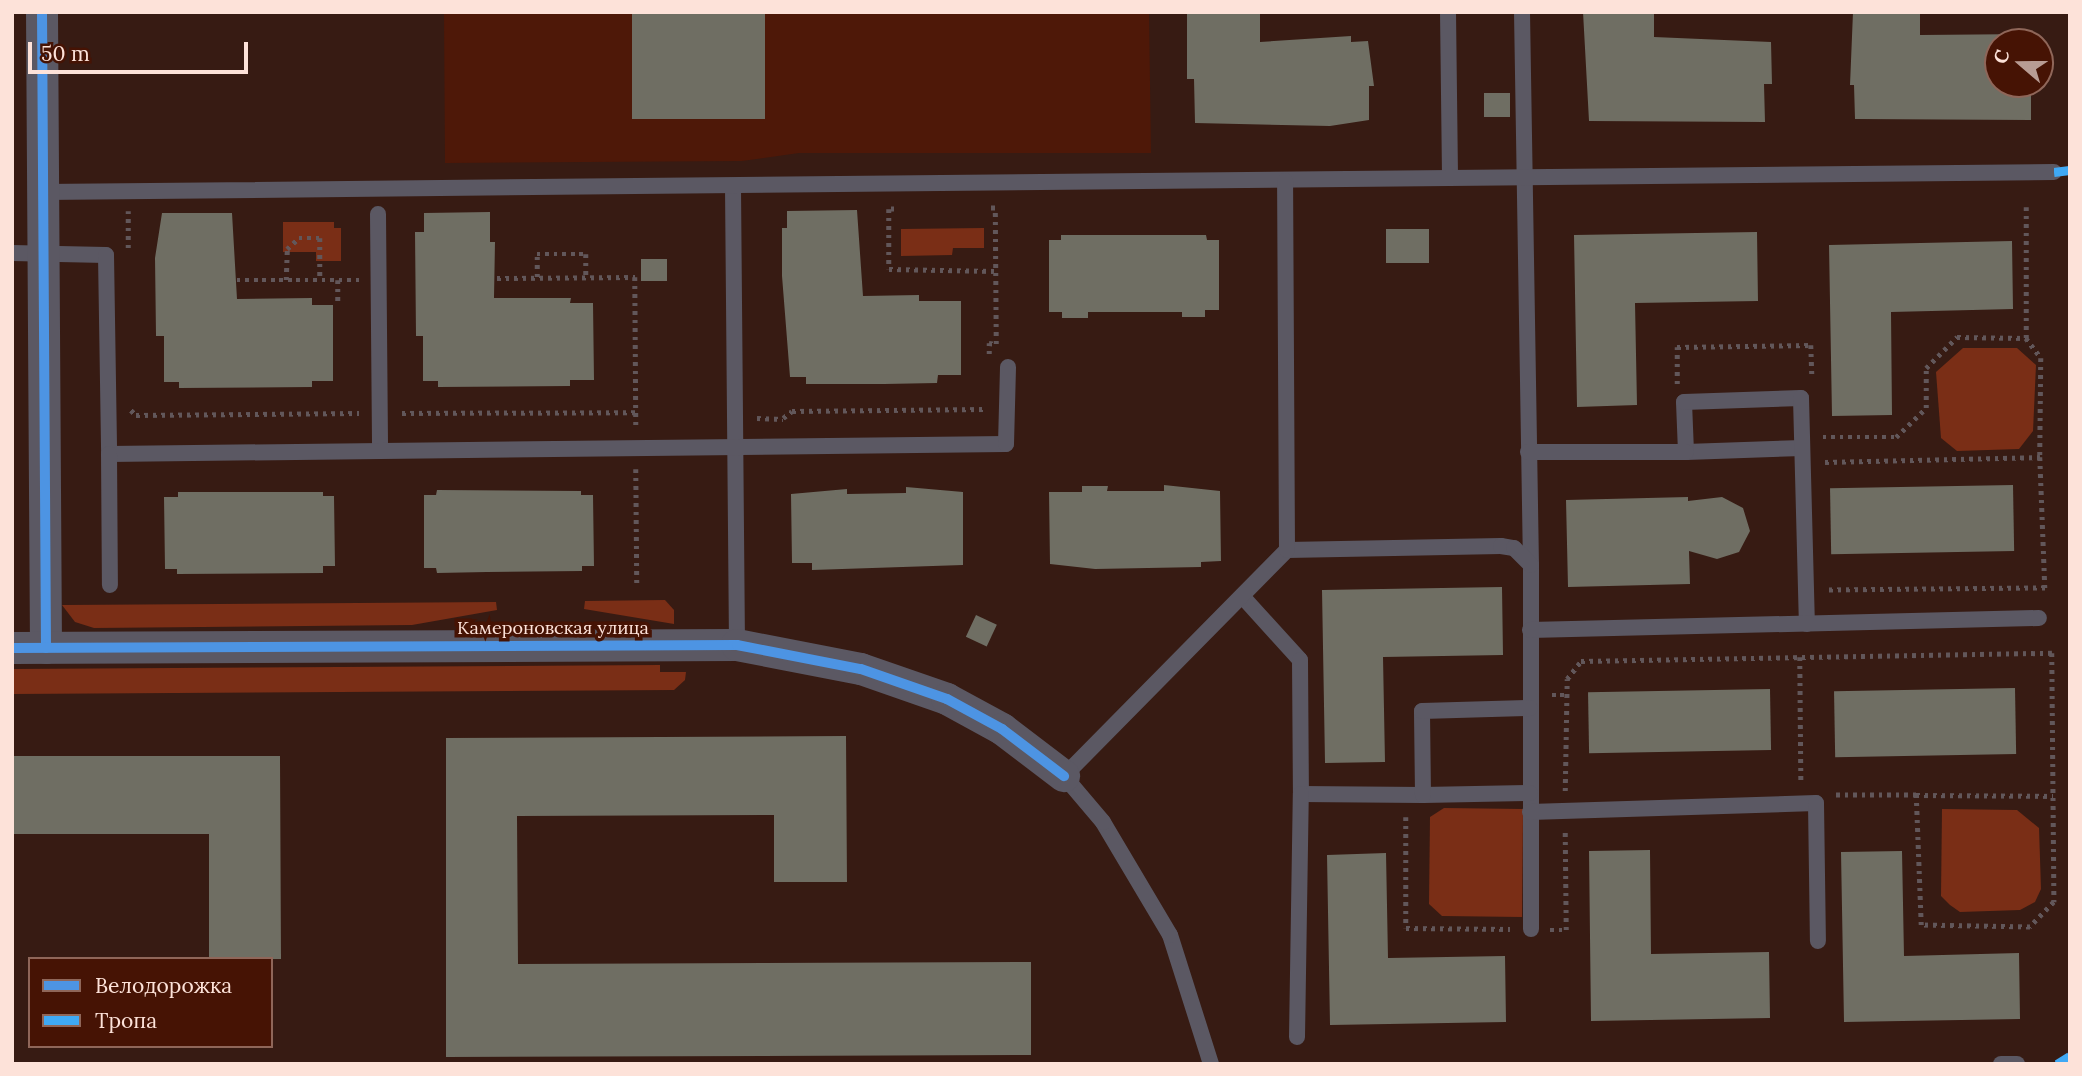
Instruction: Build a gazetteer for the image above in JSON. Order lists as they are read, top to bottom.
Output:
{
  "streets": {
    "street": ["Камероновская улица"]
  },
  "legend": ["Велодорожка", "Тропа"],
  "scale_bar": "50 m",
  "north": "left"
}
